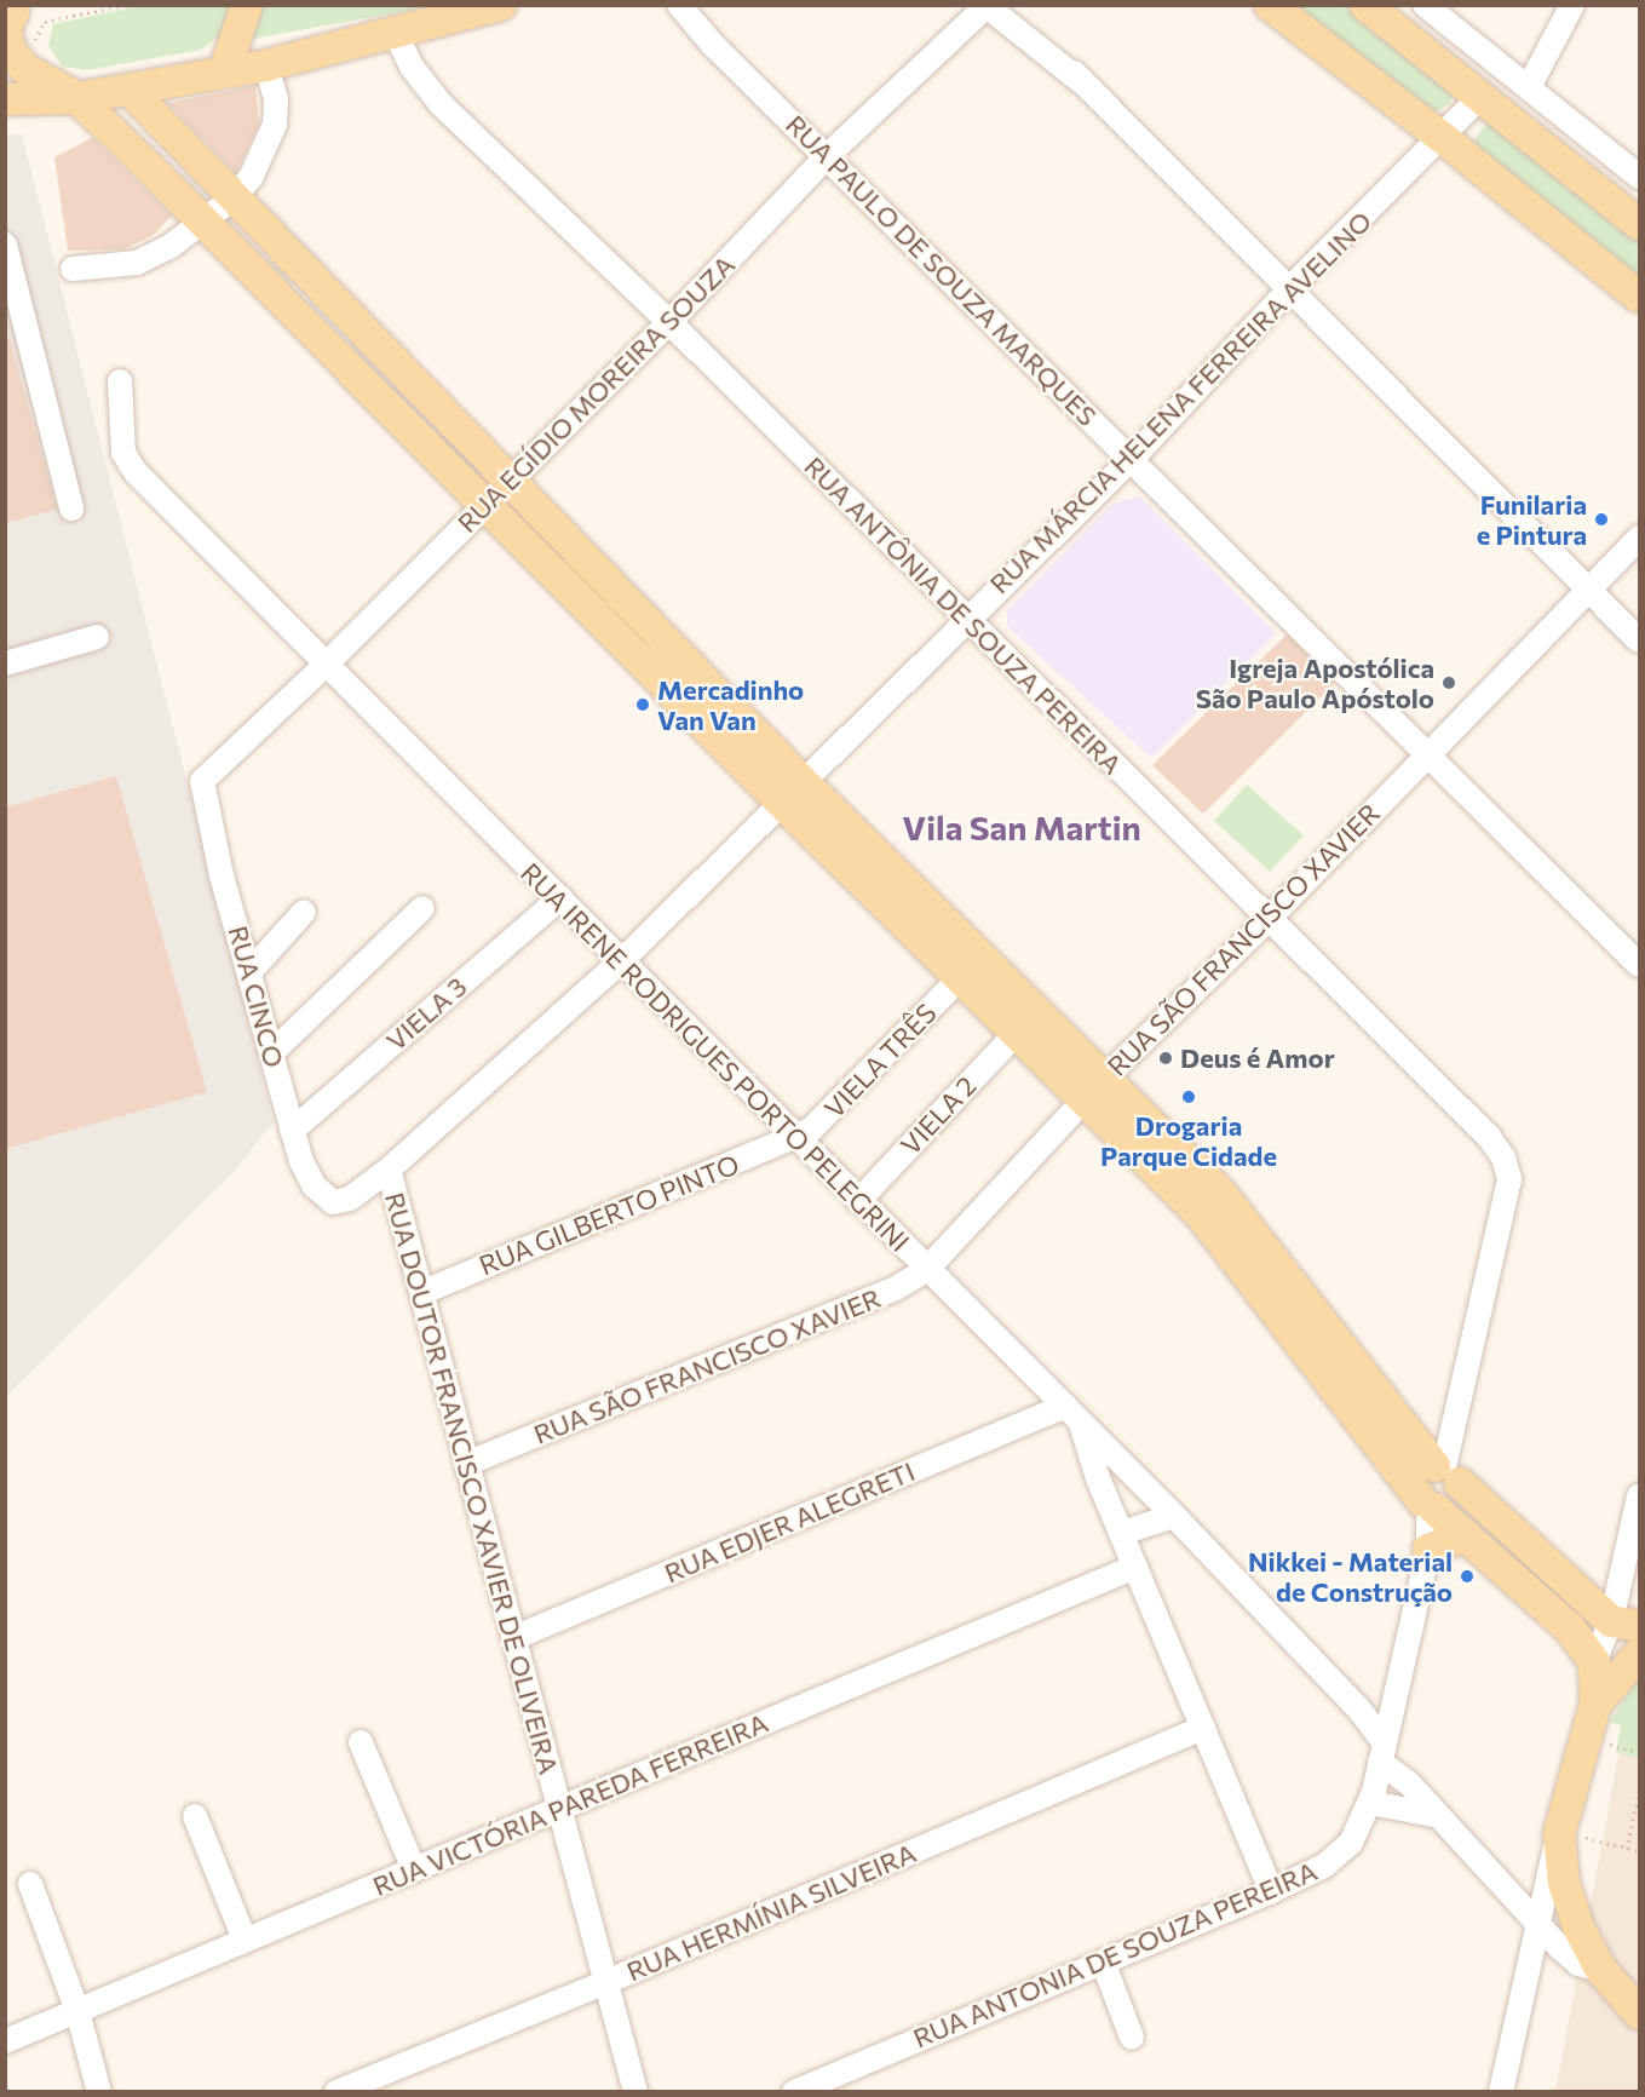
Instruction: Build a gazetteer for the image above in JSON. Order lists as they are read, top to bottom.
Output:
{
  "streets": {
    "street": [
      "RUA PAULO DE SOUZA MARQUES",
      "RUA EGÍDIO MOREIRA SOUZA",
      "RUA MÁRCIA HELENA FERREIRA AVELINO",
      "RUA ANTÔNIA DE SOUZA PEREIRA",
      "RUA SÃO FRANCISCO XAVIER",
      "RUA CINCO",
      "VIELA 3",
      "RUA IRENE RODRIGUES PORTO PELEGRINI",
      "VIELA TRÊS",
      "VIELA 2",
      "RUA GILBERTO PINTO",
      "RUA DOUTOR FRANCISCO XAVIER DE OLIVEIRA",
      "RUA EDJER ALEGRETI",
      "RUA VICTÓRIA PAREDA FERREIRA",
      "RUA HERMÍNIA SILVEIRA",
      "RUA ANTONIA DE SOUZA PEREIRA"
    ]
  },
  "crossings": [
    ["RUA PAULO DE SOUZA MARQUES", "RUA EGÍDIO MOREIRA SOUZA"],
    ["RUA PAULO DE SOUZA MARQUES", "RUA MÁRCIA HELENA FERREIRA AVELINO"],
    ["RUA PAULO DE SOUZA MARQUES", "RUA SÃO FRANCISCO XAVIER"],
    ["RUA EGÍDIO MOREIRA SOUZA", "RUA ANTÔNIA DE SOUZA PEREIRA"],
    ["RUA EGÍDIO MOREIRA SOUZA", "RUA CINCO"],
    ["RUA EGÍDIO MOREIRA SOUZA", "RUA IRENE RODRIGUES PORTO PELEGRINI"],
    ["RUA MÁRCIA HELENA FERREIRA AVELINO", "RUA ANTÔNIA DE SOUZA PEREIRA"],
    ["RUA MÁRCIA HELENA FERREIRA AVELINO", "RUA CINCO"],
    ["RUA MÁRCIA HELENA FERREIRA AVELINO", "RUA IRENE RODRIGUES PORTO PELEGRINI"],
    ["RUA MÁRCIA HELENA FERREIRA AVELINO", "RUA DOUTOR FRANCISCO XAVIER DE OLIVEIRA"],
    ["RUA ANTÔNIA DE SOUZA PEREIRA", "RUA SÃO FRANCISCO XAVIER"],
    ["RUA SÃO FRANCISCO XAVIER", "RUA IRENE RODRIGUES PORTO PELEGRINI"],
    ["RUA SÃO FRANCISCO XAVIER", "RUA DOUTOR FRANCISCO XAVIER DE OLIVEIRA"],
    ["RUA CINCO", "VIELA 3"],
    ["VIELA 3", "RUA IRENE RODRIGUES PORTO PELEGRINI"],
    ["RUA IRENE RODRIGUES PORTO PELEGRINI", "VIELA TRÊS"],
    ["RUA IRENE RODRIGUES PORTO PELEGRINI", "VIELA 2"],
    ["RUA IRENE RODRIGUES PORTO PELEGRINI", "RUA GILBERTO PINTO"],
    ["RUA IRENE RODRIGUES PORTO PELEGRINI", "RUA EDJER ALEGRETI"],
    ["RUA IRENE RODRIGUES PORTO PELEGRINI", "RUA ANTONIA DE SOUZA PEREIRA"],
    ["VIELA TRÊS", "RUA GILBERTO PINTO"],
    ["RUA GILBERTO PINTO", "RUA DOUTOR FRANCISCO XAVIER DE OLIVEIRA"],
    ["RUA DOUTOR FRANCISCO XAVIER DE OLIVEIRA", "RUA EDJER ALEGRETI"],
    ["RUA DOUTOR FRANCISCO XAVIER DE OLIVEIRA", "RUA VICTÓRIA PAREDA FERREIRA"],
    ["RUA DOUTOR FRANCISCO XAVIER DE OLIVEIRA", "RUA HERMÍNIA SILVEIRA"]
  ],
  "districts": ["Vila San Martin"],
  "places": [
    "Funilaria e Pintura",
    "Igreja Apostólica São Paulo Apóstolo",
    "Mercadinho Van Van",
    "Deus é Amor",
    "Drogaria Parque Cidade",
    "Nikkei - Material de Construção"
  ]
}
